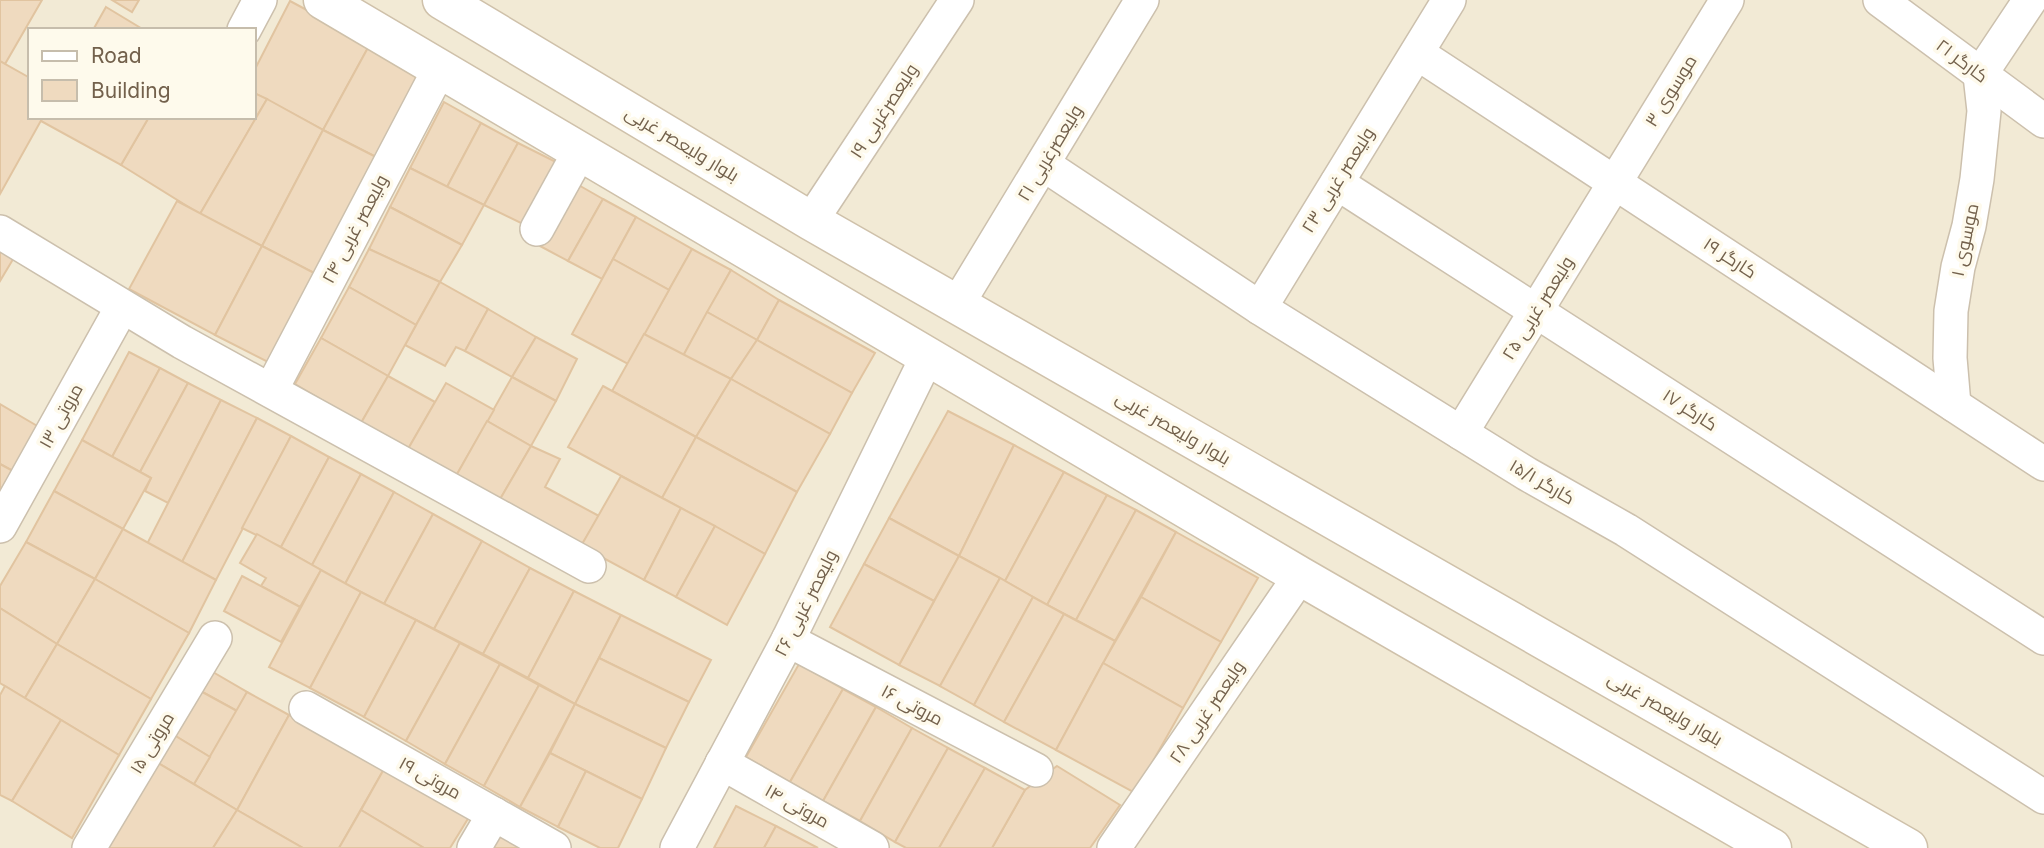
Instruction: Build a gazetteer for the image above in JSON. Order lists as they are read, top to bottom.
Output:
{
  "streets": {
    "street": [
      "کارگر ۲۱",
      "موسوی ۳",
      "ولیعصرغربی ۱۹",
      "بلوار ولیعصر غربی",
      "ولیعصرغربی ۲۱",
      "ولیعصر غربی ۲۳",
      "ولیعصر غربی ۲۴",
      "موسوی ۱",
      "کارگر ۱۹",
      "ولیعصر غربی ۲۵",
      "کارگر ۱۷",
      "مروتی ۱۳",
      "کارگر ۱۵/۱",
      "ولیعصر غربی ۲۶",
      "مروتی ۱۶",
      "ولیعصر غربی ۲۸",
      "مروتی ۱۵",
      "مروتی ۱۹",
      "مروتی ۱۴"
    ]
  },
  "crossings": [
    ["کارگر ۲۱", "موسوی ۱"],
    ["موسوی ۳", "کارگر ۱۹"],
    ["موسوی ۳", "ولیعصر غربی ۲۵"],
    ["ولیعصرغربی ۱۹", "بلوار ولیعصر غربی"],
    ["بلوار ولیعصر غربی", "ولیعصرغربی ۲۱"],
    ["ولیعصرغربی ۲۱", "کارگر ۱۵/۱"],
    ["ولیعصر غربی ۲۳", "کارگر ۱۹"],
    ["ولیعصر غربی ۲۳", "کارگر ۱۷"],
    ["ولیعصر غربی ۲۳", "کارگر ۱۵/۱"],
    ["موسوی ۱", "کارگر ۱۹"],
    ["کارگر ۱۹", "ولیعصر غربی ۲۵"],
    ["ولیعصر غربی ۲۵", "کارگر ۱۷"],
    ["ولیعصر غربی ۲۵", "کارگر ۱۵/۱"],
    ["ولیعصر غربی ۲۶", "مروتی ۱۶"],
    ["ولیعصر غربی ۲۶", "مروتی ۱۴"]
  ],
  "legend": ["Road", "Building"]
}
